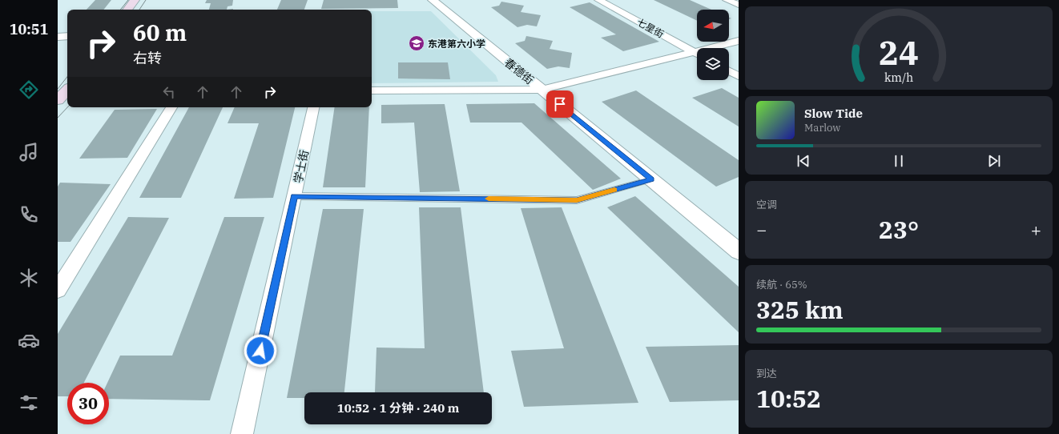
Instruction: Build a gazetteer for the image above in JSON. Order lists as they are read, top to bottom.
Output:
{
  "streets": {
    "street": ["七星街", "春德街", "学士街"]
  },
  "places": {
    "school or university": ["东港第六小学"]
  },
  "north": "left",
  "page": {
    "tabs": "10:51",
    "turn": ["60 m", "右转"],
    "song": ["Slow Tide", "Marlow"],
    "tile": [
      "空调",
      ["续航 · 65%", "325 km"],
      ["到达", "10:52"]
    ],
    "heat": ["−", "23°", "+"],
    "limit": "30",
    "trip": "10:52 · 1 分钟 · 240 m",
    "gauge": ["24", "km/h"]
  }
}
